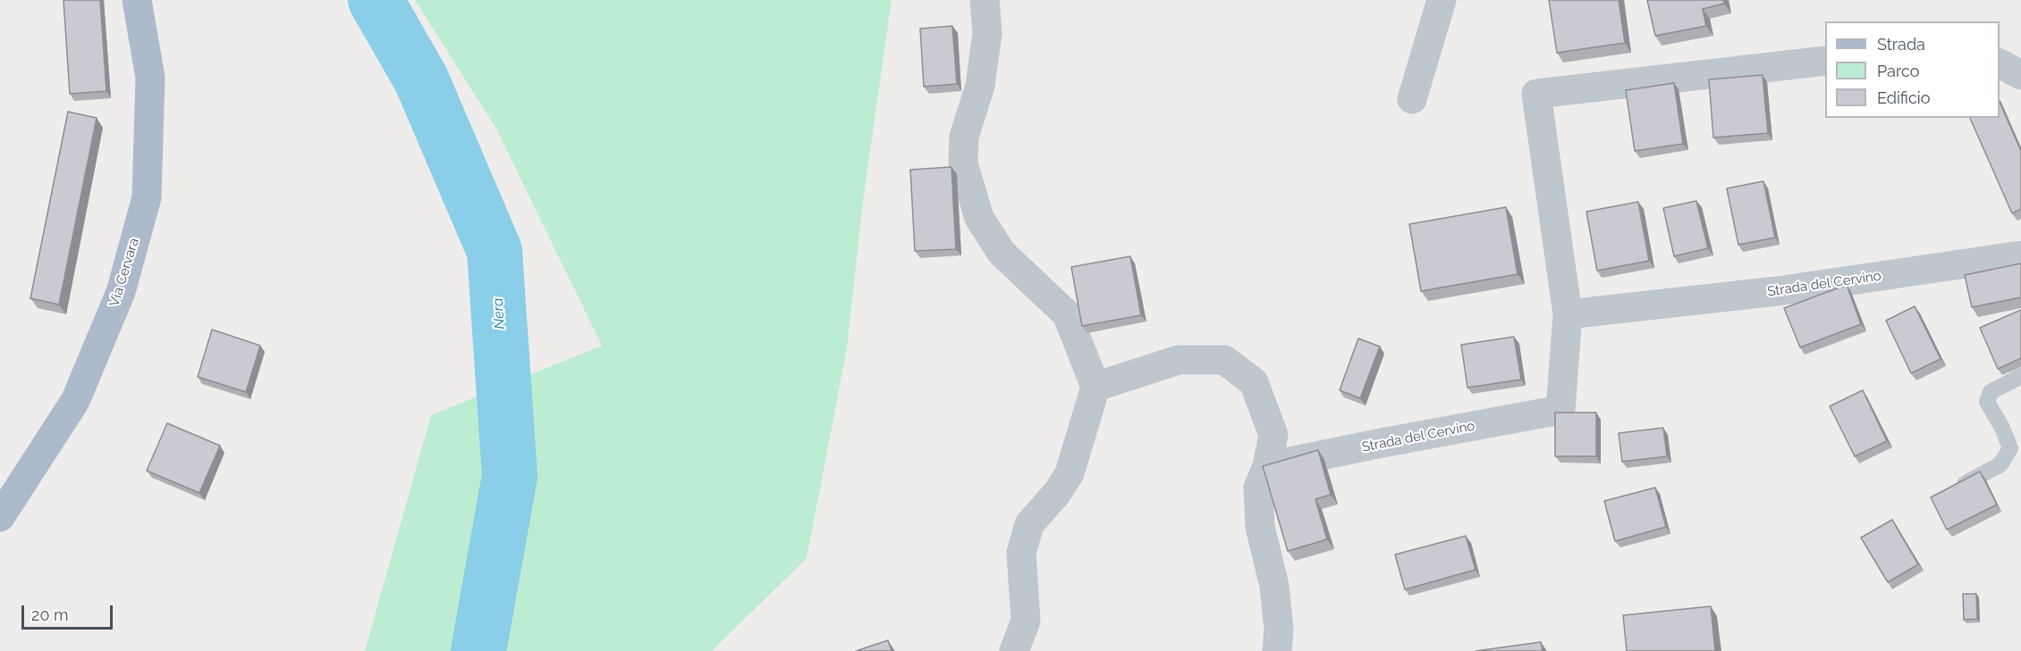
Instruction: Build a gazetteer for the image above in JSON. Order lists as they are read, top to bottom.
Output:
{
  "streets": {
    "main road": ["Via Cervara"],
    "street": ["Strada del Cervino"]
  },
  "water": ["Nera"],
  "legend": ["Strada", "Parco", "Edificio"],
  "scale_bar": "20 m"
}
